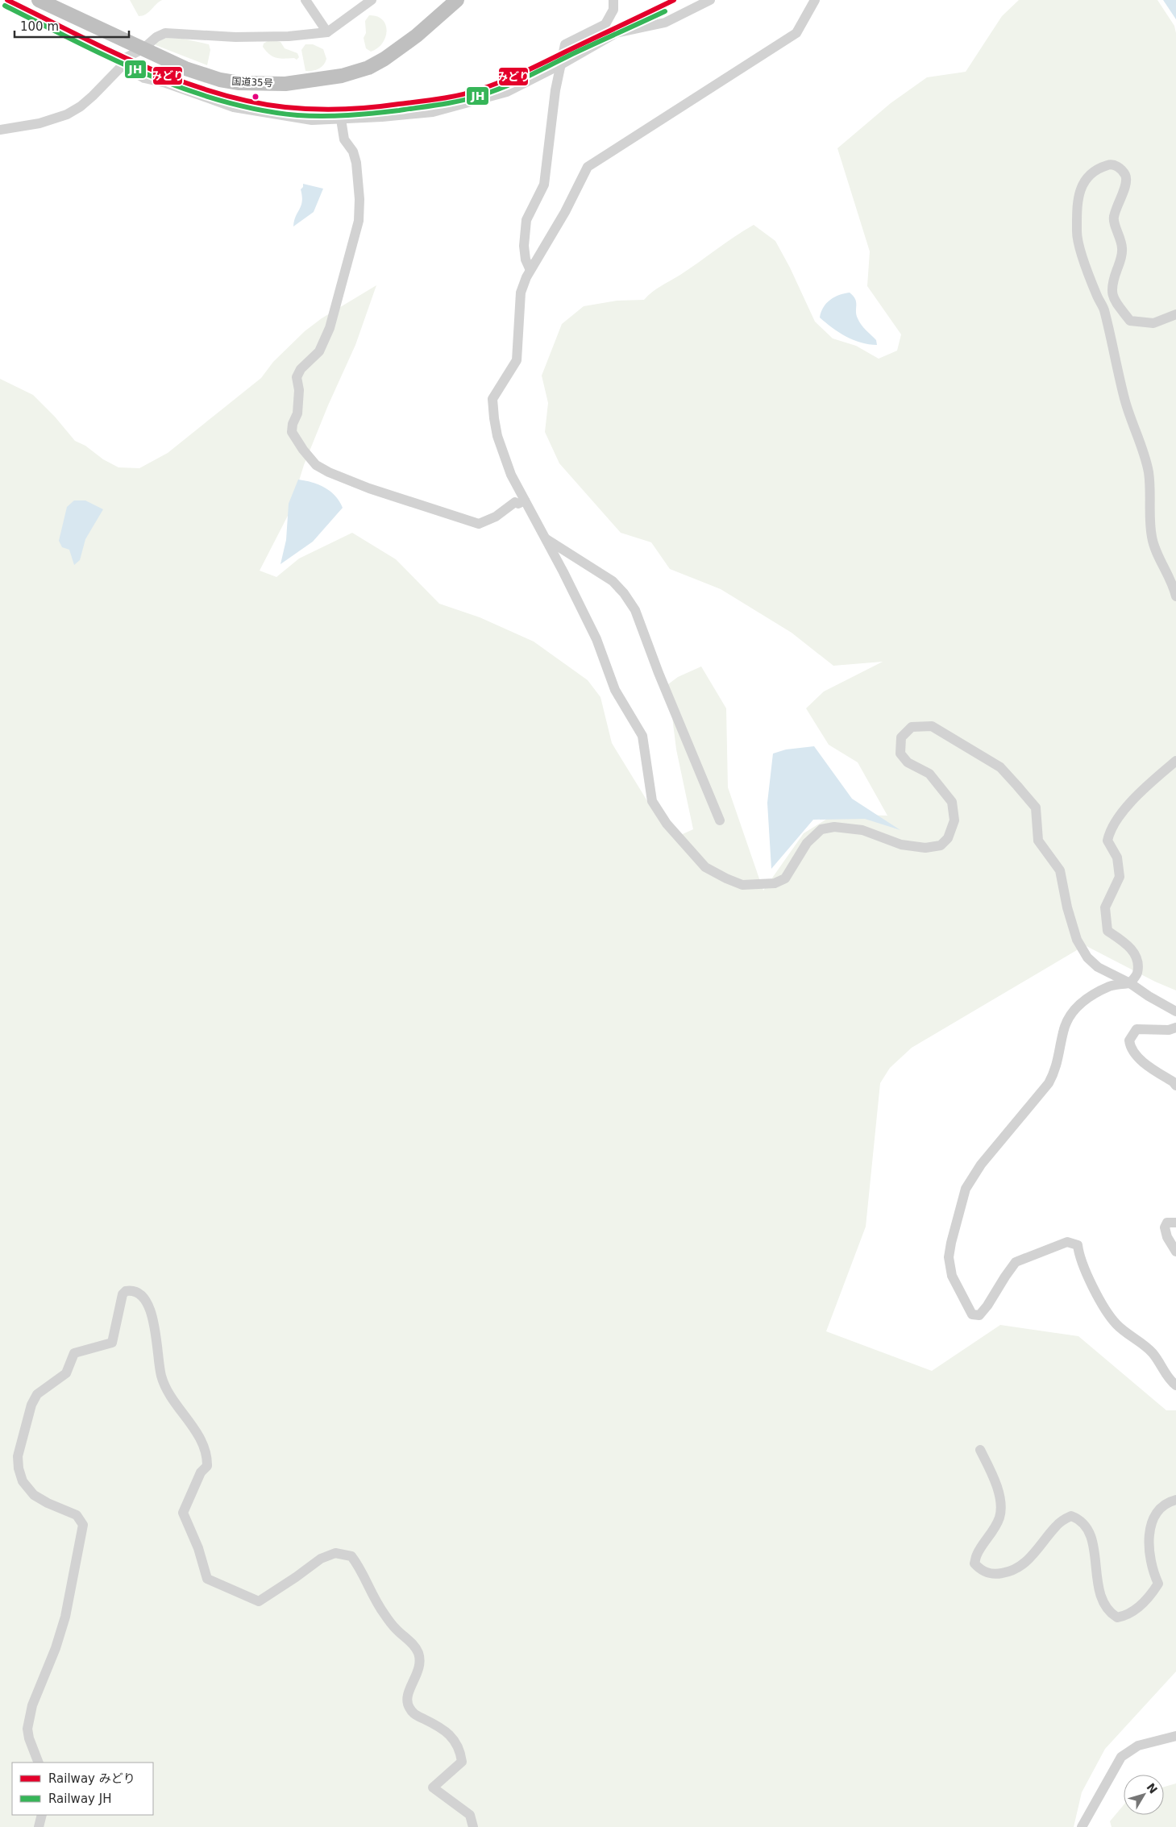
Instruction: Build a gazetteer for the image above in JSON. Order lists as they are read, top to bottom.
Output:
{
  "streets": {
    "highway": ["国道35号"]
  },
  "lines": ["rail line みどり", "rail line JH"],
  "legend": ["Railway みどり", "Railway JH"],
  "scale_bar": "100 m",
  "north": "top right"
}
